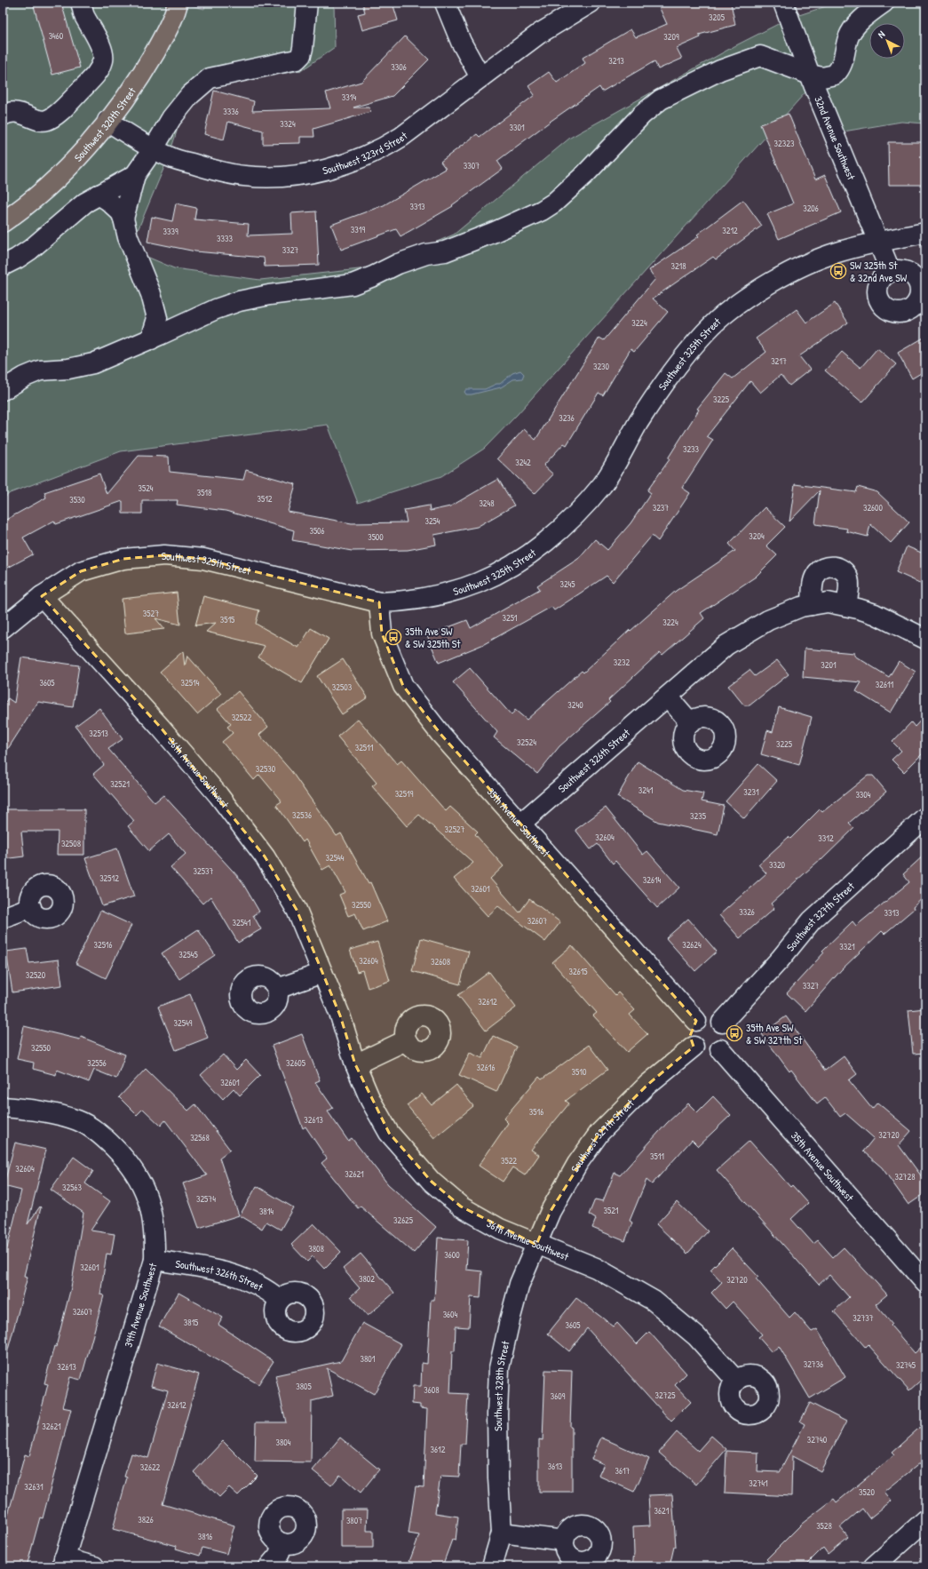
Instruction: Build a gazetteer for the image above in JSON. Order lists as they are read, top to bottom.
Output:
{
  "streets": {
    "main road": ["Southwest 320th Street"],
    "street": [
      "32nd Avenue Southwest",
      "Southwest 323rd Street",
      "Southwest 325th Street",
      "Southwest 326th Street",
      "36th Avenue Southwest",
      "35th Avenue Southwest",
      "Southwest 327th Street",
      "39th Avenue Southwest",
      "Southwest 328th Street"
    ]
  },
  "crossings": [
    ["Southwest 320th Street", "Southwest 323rd Street"],
    ["32nd Avenue Southwest", "Southwest 325th Street"],
    ["Southwest 325th Street", "36th Avenue Southwest"],
    ["Southwest 325th Street", "35th Avenue Southwest"],
    ["Southwest 326th Street", "35th Avenue Southwest"],
    ["Southwest 326th Street", "39th Avenue Southwest"],
    ["36th Avenue Southwest", "Southwest 327th Street"],
    ["36th Avenue Southwest", "Southwest 328th Street"],
    ["35th Avenue Southwest", "Southwest 327th Street"],
    ["Southwest 327th Street", "Southwest 328th Street"]
  ],
  "places": {
    "bus stop": ["SW 325th St & 32nd Ave SW", "35th Ave SW & SW 325th St", "35th Ave SW & SW 327th St"]
  },
  "house_numbers": [
    "3205",
    "3460",
    "3209",
    "3213",
    "3306",
    "3314",
    "3336",
    "3324",
    "3301",
    "32323",
    "3307",
    "3313",
    "3206",
    "3319",
    "3212",
    "3339",
    "3333",
    "3327",
    "3218",
    "3224",
    "3217",
    "3230",
    "3225",
    "3236",
    "3233",
    "3242",
    "3524",
    "3518",
    "3512",
    "3530",
    "3248",
    "3237",
    "32600",
    "3254",
    "3506",
    "3204",
    "3500",
    "3245",
    "3527",
    "3251",
    "3515",
    "3224",
    "3232",
    "3201",
    "3605",
    "32514",
    "32611",
    "32503",
    "3240",
    "32522",
    "32513",
    "32524",
    "3225",
    "32511",
    "32530",
    "32521",
    "3241",
    "3231",
    "32519",
    "3304",
    "32536",
    "3235",
    "32527",
    "32604",
    "3312",
    "32508",
    "32544",
    "3320",
    "32537",
    "32512",
    "32614",
    "32601",
    "32550",
    "3326",
    "3313",
    "32607",
    "32541",
    "32516",
    "32624",
    "3321",
    "32545",
    "32604",
    "32608",
    "32615",
    "32520",
    "3327",
    "32612",
    "32549",
    "32550",
    "32556",
    "32605",
    "32616",
    "3510",
    "32601",
    "3516",
    "32613",
    "32720",
    "32568",
    "3511",
    "3522",
    "32604",
    "32621",
    "32728",
    "32563",
    "32574",
    "3521",
    "3814",
    "32625",
    "3808",
    "3600",
    "32601",
    "3802",
    "32720",
    "32607",
    "3604",
    "32737",
    "3815",
    "3605",
    "3801",
    "32736",
    "32745",
    "32613",
    "3805",
    "3608",
    "32725",
    "3609",
    "32612",
    "32621",
    "32740",
    "3804",
    "3612",
    "3613",
    "32622",
    "3617",
    "32741",
    "32631",
    "3520",
    "3621",
    "3826",
    "3807",
    "3528",
    "3816"
  ],
  "north": "top left"
}
